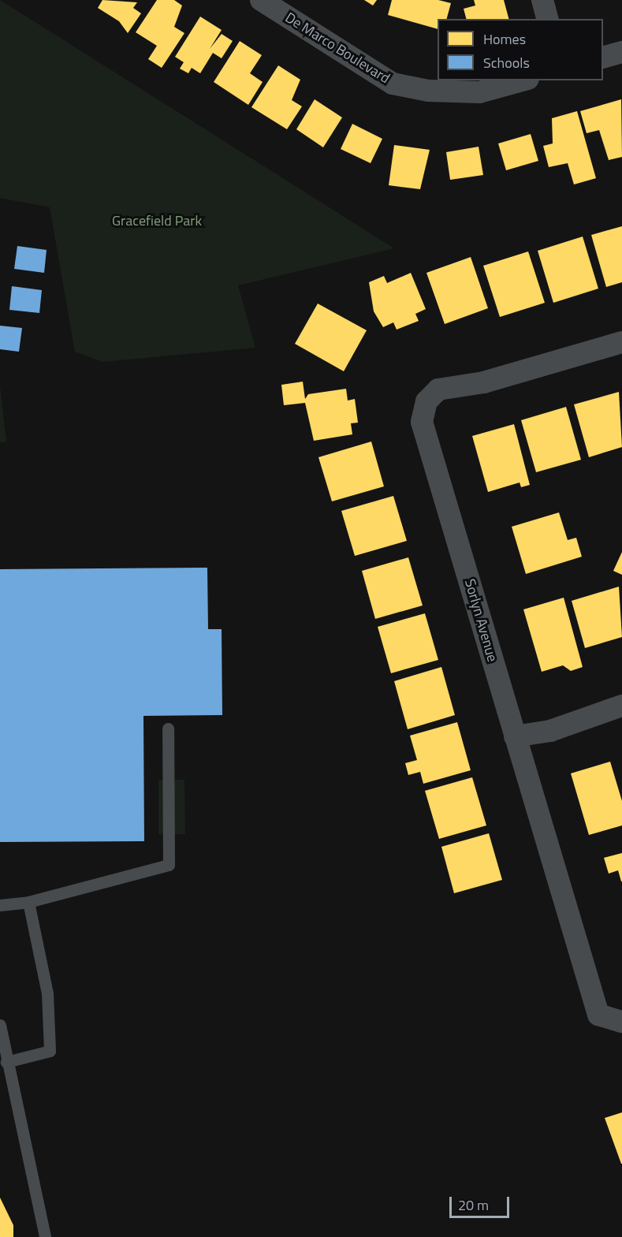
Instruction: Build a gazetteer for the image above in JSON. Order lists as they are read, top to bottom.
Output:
{
  "streets": {
    "street": ["De Marco Boulevard", "Sorlyn Avenue"]
  },
  "parks": ["Gracefield Park"],
  "legend": ["Homes", "Schools"],
  "scale_bar": "20 m"
}
